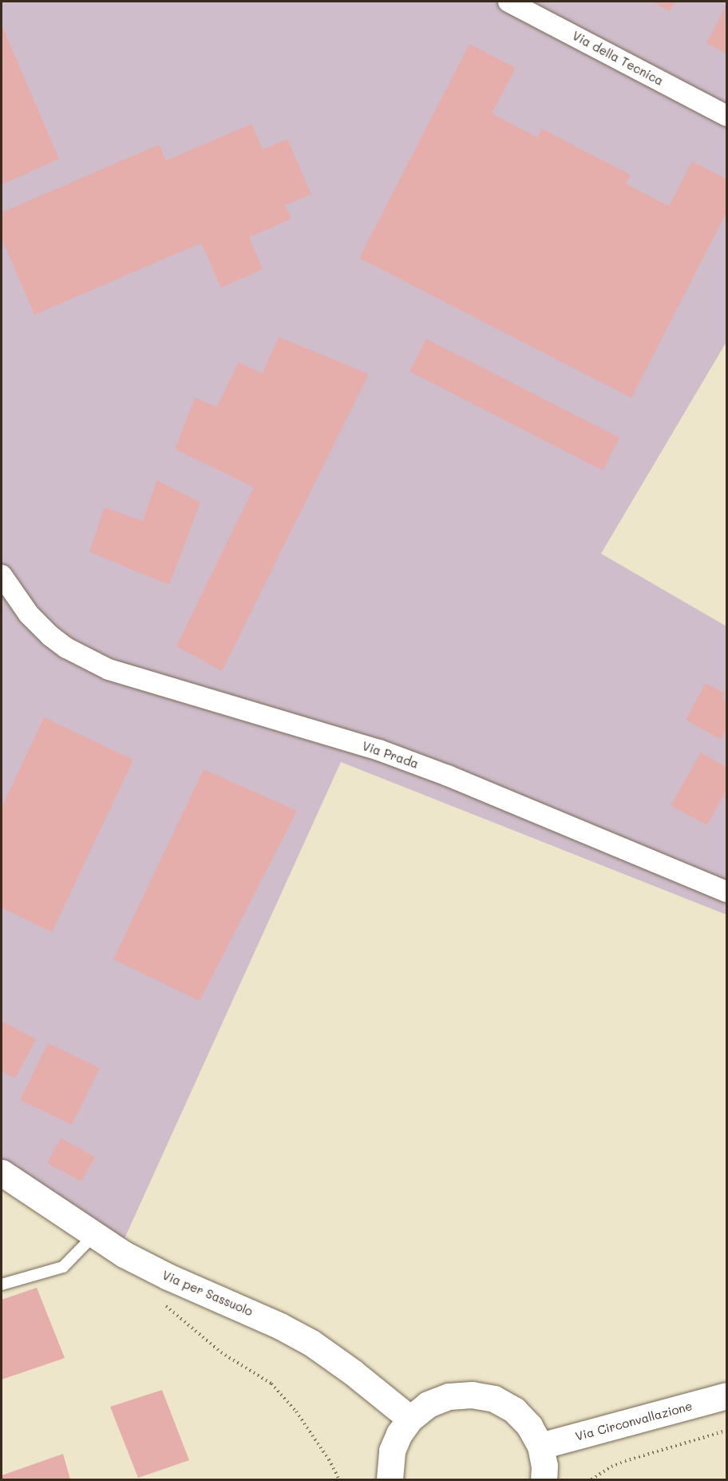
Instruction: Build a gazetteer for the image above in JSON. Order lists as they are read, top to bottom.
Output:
{
  "streets": {
    "main road": ["Via per Sassuolo", "Via Circonvallazione"],
    "street": ["Via della Tecnica", "Via Prada"]
  }
}
